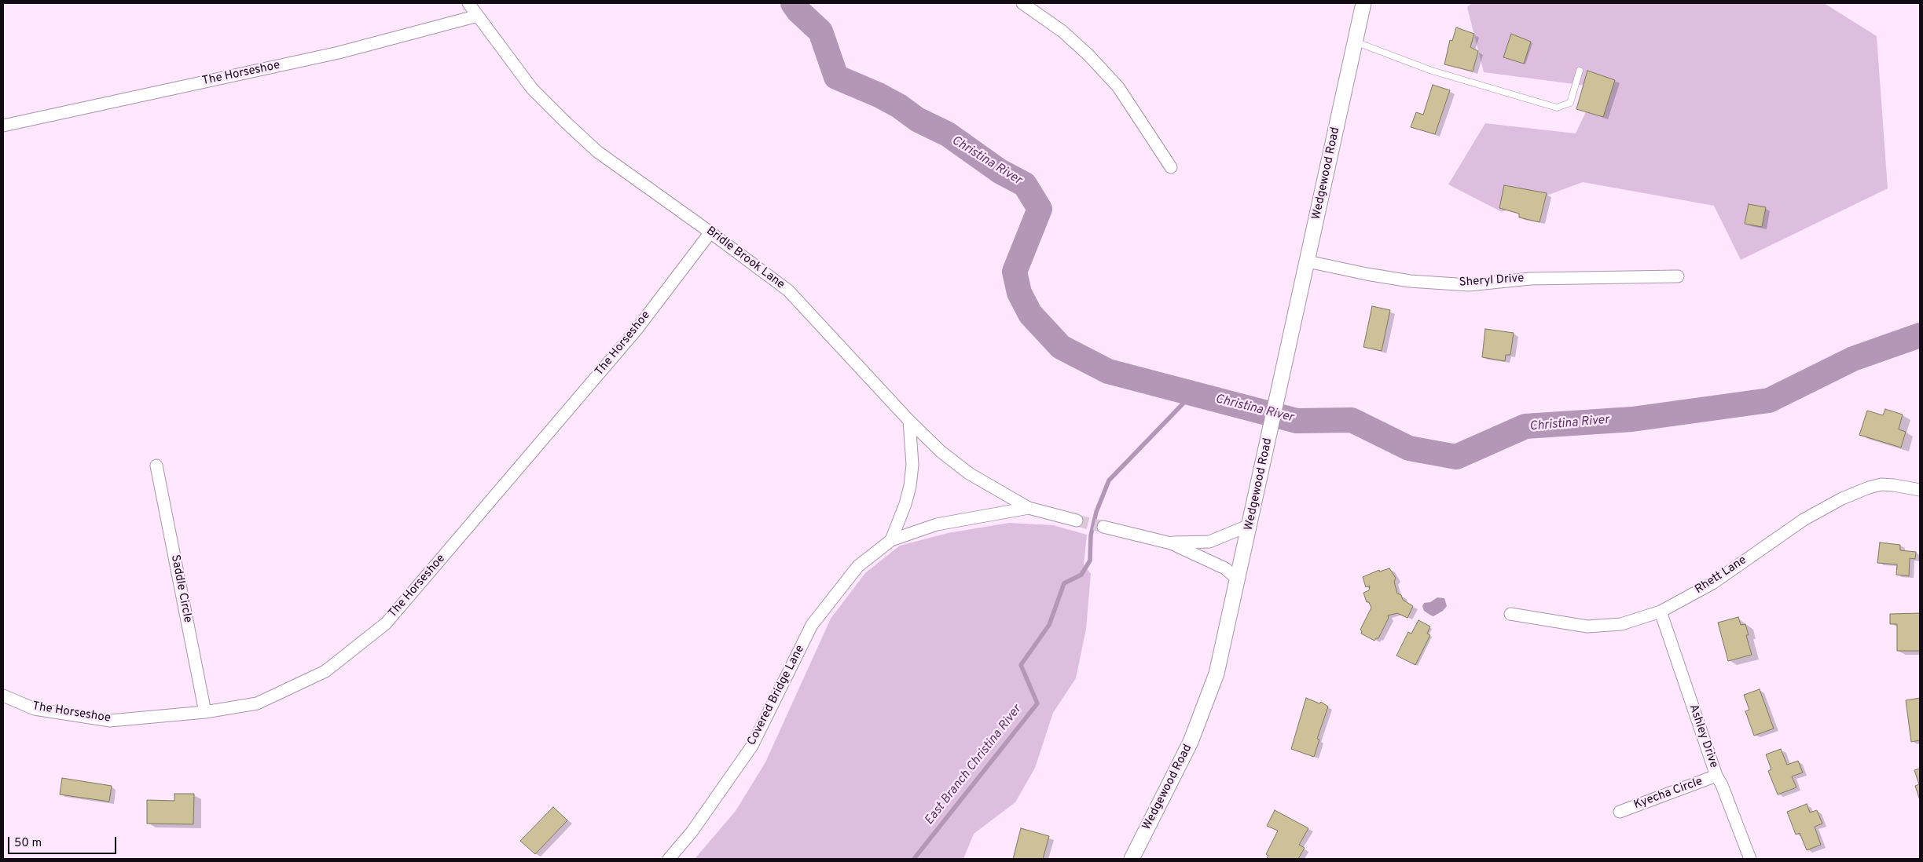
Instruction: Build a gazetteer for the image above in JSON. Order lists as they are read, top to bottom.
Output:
{
  "streets": {
    "street": [
      "The Horseshoe",
      "Wedgewood Road",
      "Bridle Brook Lane",
      "Sheryl Drive",
      "Rhett Lane",
      "Saddle Circle",
      "Covered Bridge Lane",
      "Ashley Drive",
      "Kyecha Circle"
    ]
  },
  "crossings": [
    ["The Horseshoe", "Bridle Brook Lane"],
    ["The Horseshoe", "Saddle Circle"],
    ["Wedgewood Road", "Sheryl Drive"],
    ["Bridle Brook Lane", "Covered Bridge Lane"],
    ["Rhett Lane", "Ashley Drive"],
    ["Ashley Drive", "Kyecha Circle"]
  ],
  "water": ["Christina River", "East Branch Christina River"],
  "scale_bar": "50 m"
}
